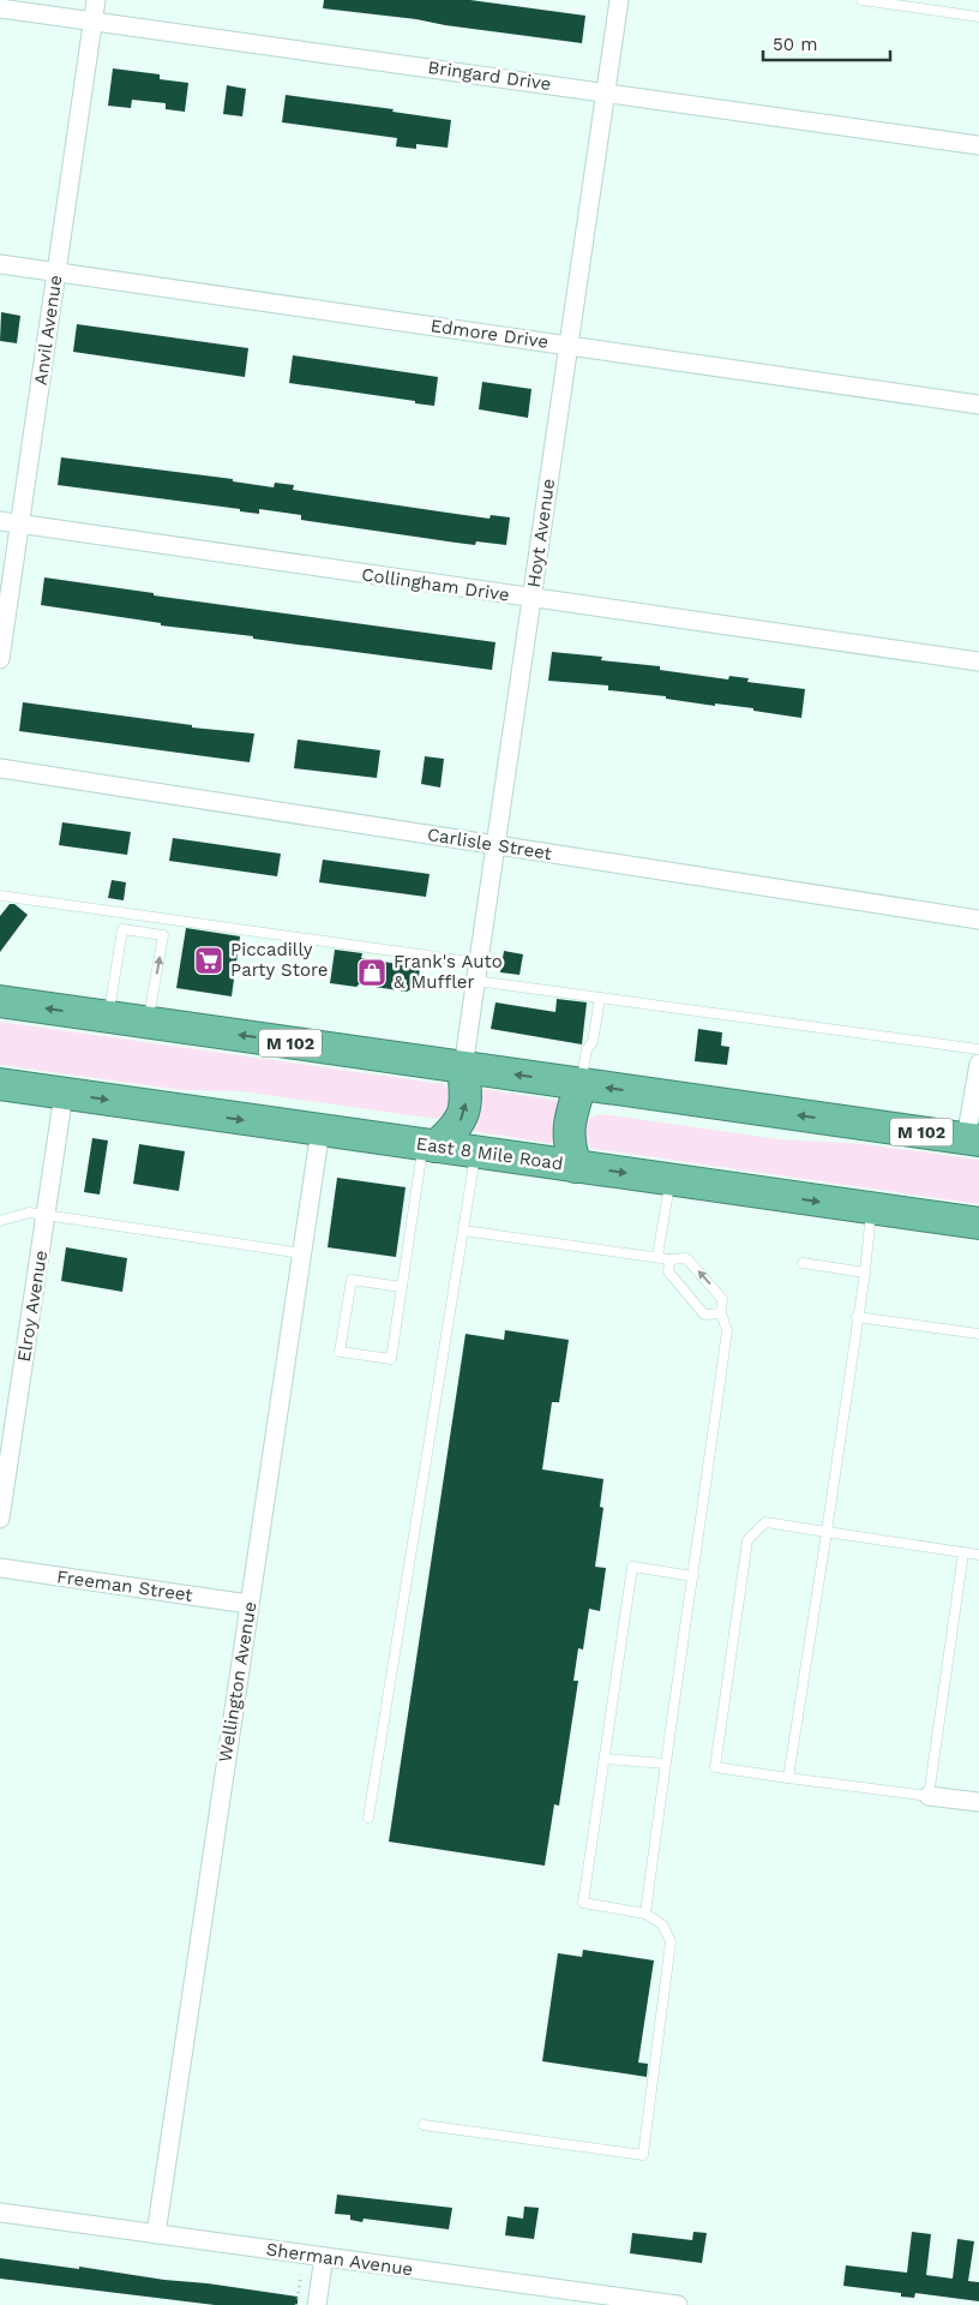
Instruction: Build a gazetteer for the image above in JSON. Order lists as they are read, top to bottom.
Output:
{
  "streets": {
    "highway": ["M 102", "East 8 Mile Road"],
    "street": [
      "Bringard Drive",
      "Anvil Avenue",
      "Edmore Drive",
      "Hoyt Avenue",
      "Collingham Drive",
      "Carlisle Street",
      "Elroy Avenue",
      "Freeman Street",
      "Wellington Avenue",
      "Sherman Avenue"
    ]
  },
  "crossings": [
    ["Bringard Drive", "Anvil Avenue"],
    ["Bringard Drive", "Hoyt Avenue"],
    ["Anvil Avenue", "Edmore Drive"],
    ["Anvil Avenue", "Collingham Drive"],
    ["Edmore Drive", "Hoyt Avenue"],
    ["Hoyt Avenue", "Collingham Drive"],
    ["Hoyt Avenue", "Carlisle Street"],
    ["Hoyt Avenue", "M 102"],
    ["East 8 Mile Road", "Elroy Avenue"],
    ["East 8 Mile Road", "Wellington Avenue"],
    ["Freeman Street", "Wellington Avenue"],
    ["Wellington Avenue", "Sherman Avenue"]
  ],
  "places": {
    "supermarket": ["Piccadilly Party Store"],
    "shop": ["Frank's Auto & Muffler"]
  },
  "scale_bar": "50 m"
}
